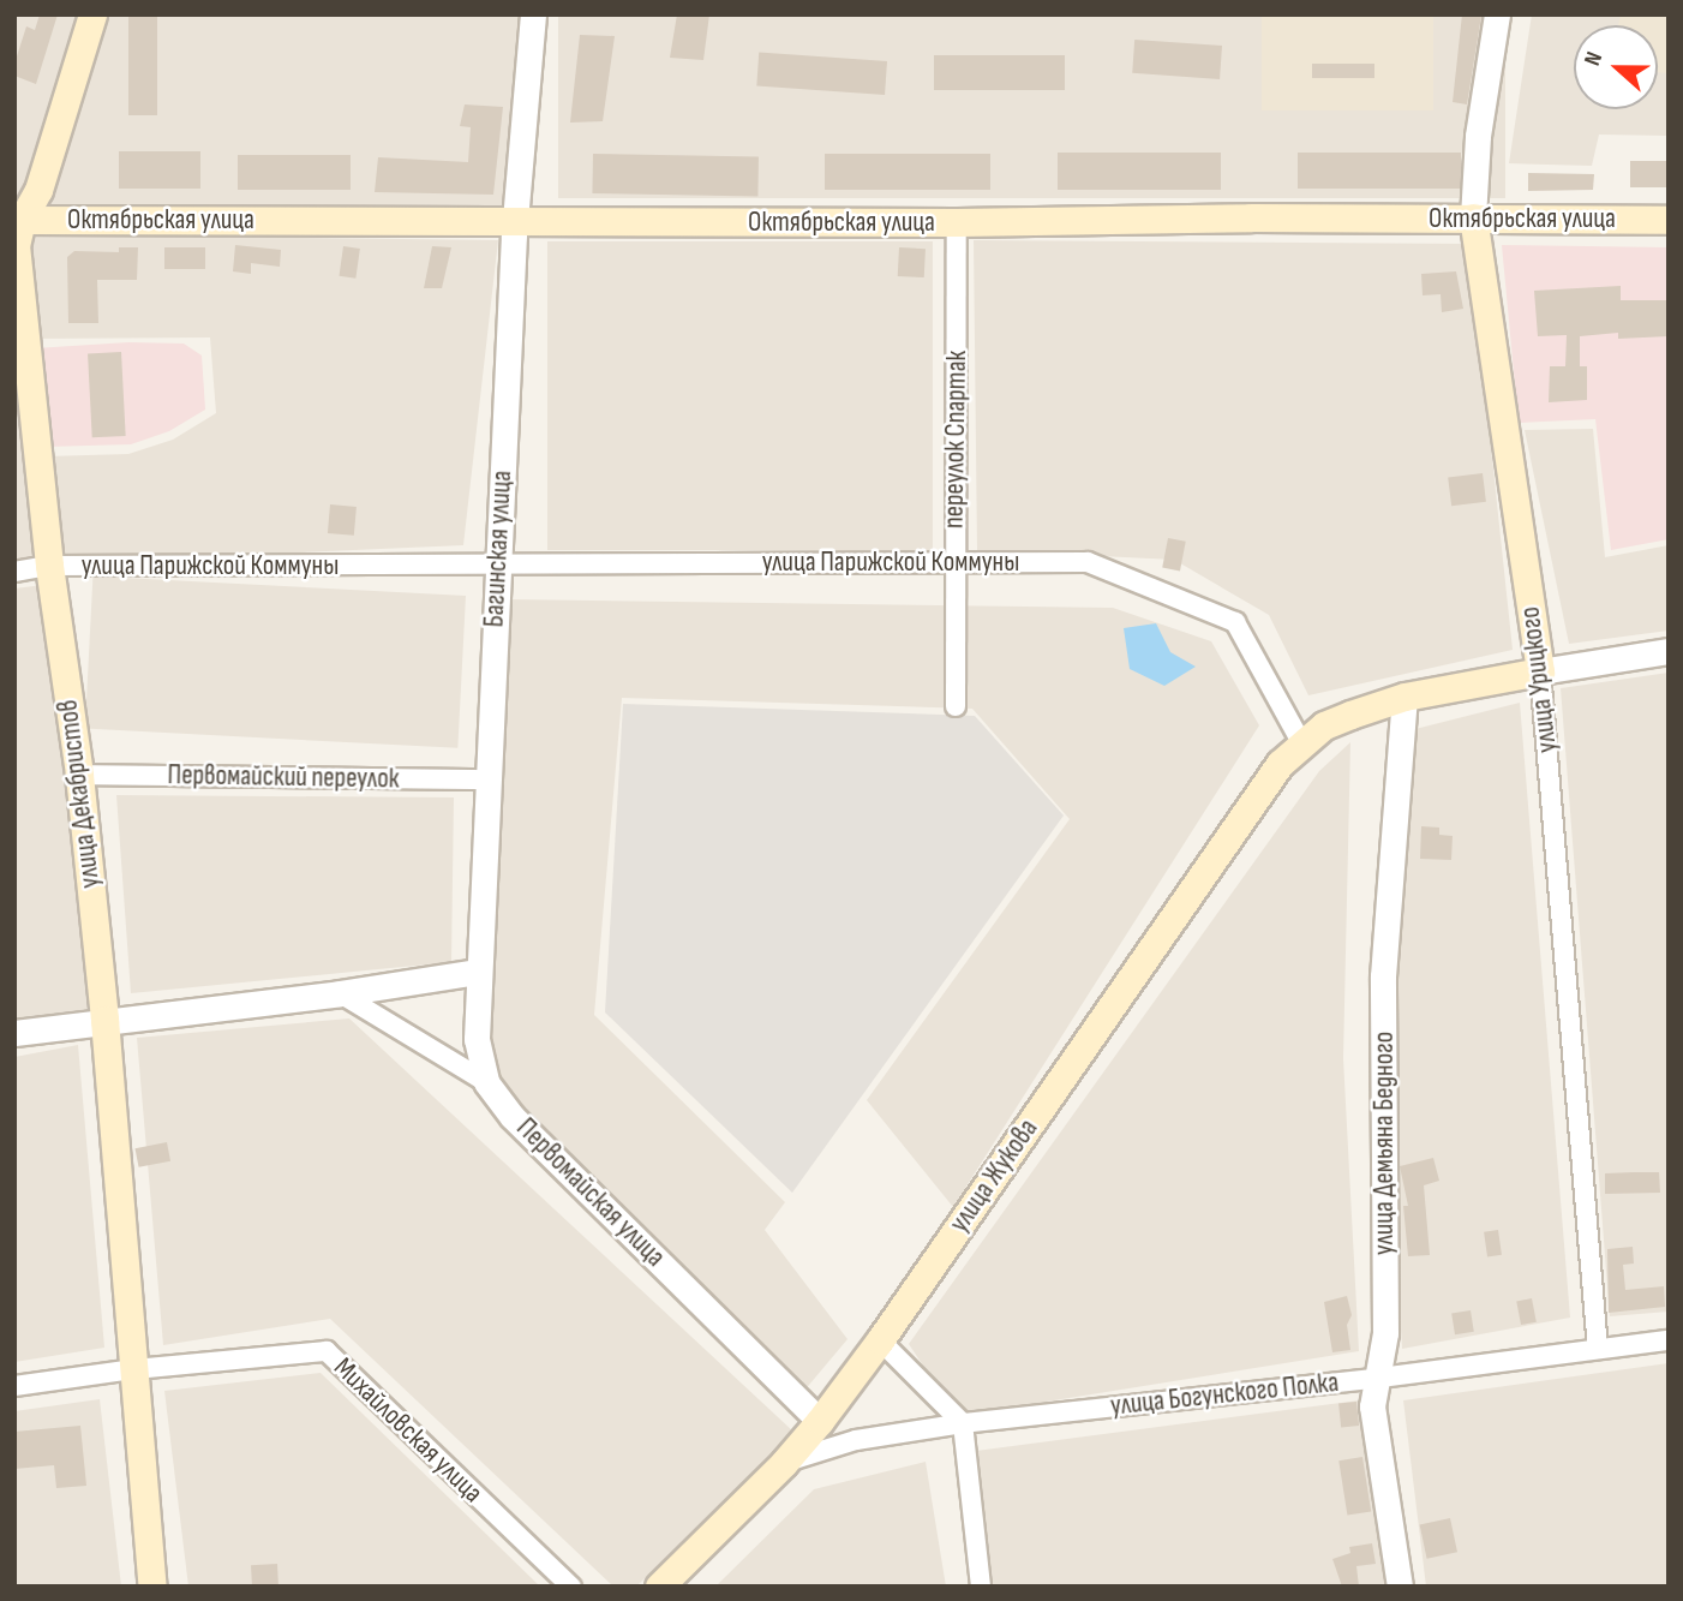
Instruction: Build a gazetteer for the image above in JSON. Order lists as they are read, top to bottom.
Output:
{
  "streets": {
    "main road": [
      "Октябрьская улица",
      "улица Урицкого",
      "улица Декабристов",
      "улица Жукова"
    ],
    "street": [
      "переулок Спартак",
      "Багинская улица",
      "улица Парижской Коммуны",
      "Первомайский переулок",
      "улица Демьяна Бедного",
      "Первомайская улица",
      "улица Богунского Полка",
      "Михайловская улица"
    ]
  },
  "crossings": [
    ["Октябрьская улица", "переулок Спартак"],
    ["Октябрьская улица", "Багинская улица"],
    ["Октябрьская улица", "улица Урицкого"],
    ["Октябрьская улица", "улица Декабристов"],
    ["переулок Спартак", "улица Парижской Коммуны"],
    ["Багинская улица", "улица Парижской Коммуны"],
    ["Багинская улица", "Первомайский переулок"],
    ["Багинская улица", "Первомайская улица"],
    ["улица Парижской Коммуны", "улица Декабристов"],
    ["улица Парижской Коммуны", "улица Жукова"],
    ["улица Урицкого", "улица Богунского Полка"],
    ["Первомайский переулок", "улица Декабристов"],
    ["улица Декабристов", "Михайловская улица"],
    ["улица Демьяна Бедного", "улица Богунского Полка"],
    ["улица Жукова", "Первомайская улица"],
    ["улица Жукова", "улица Богунского Полка"]
  ],
  "north": "left"
}
